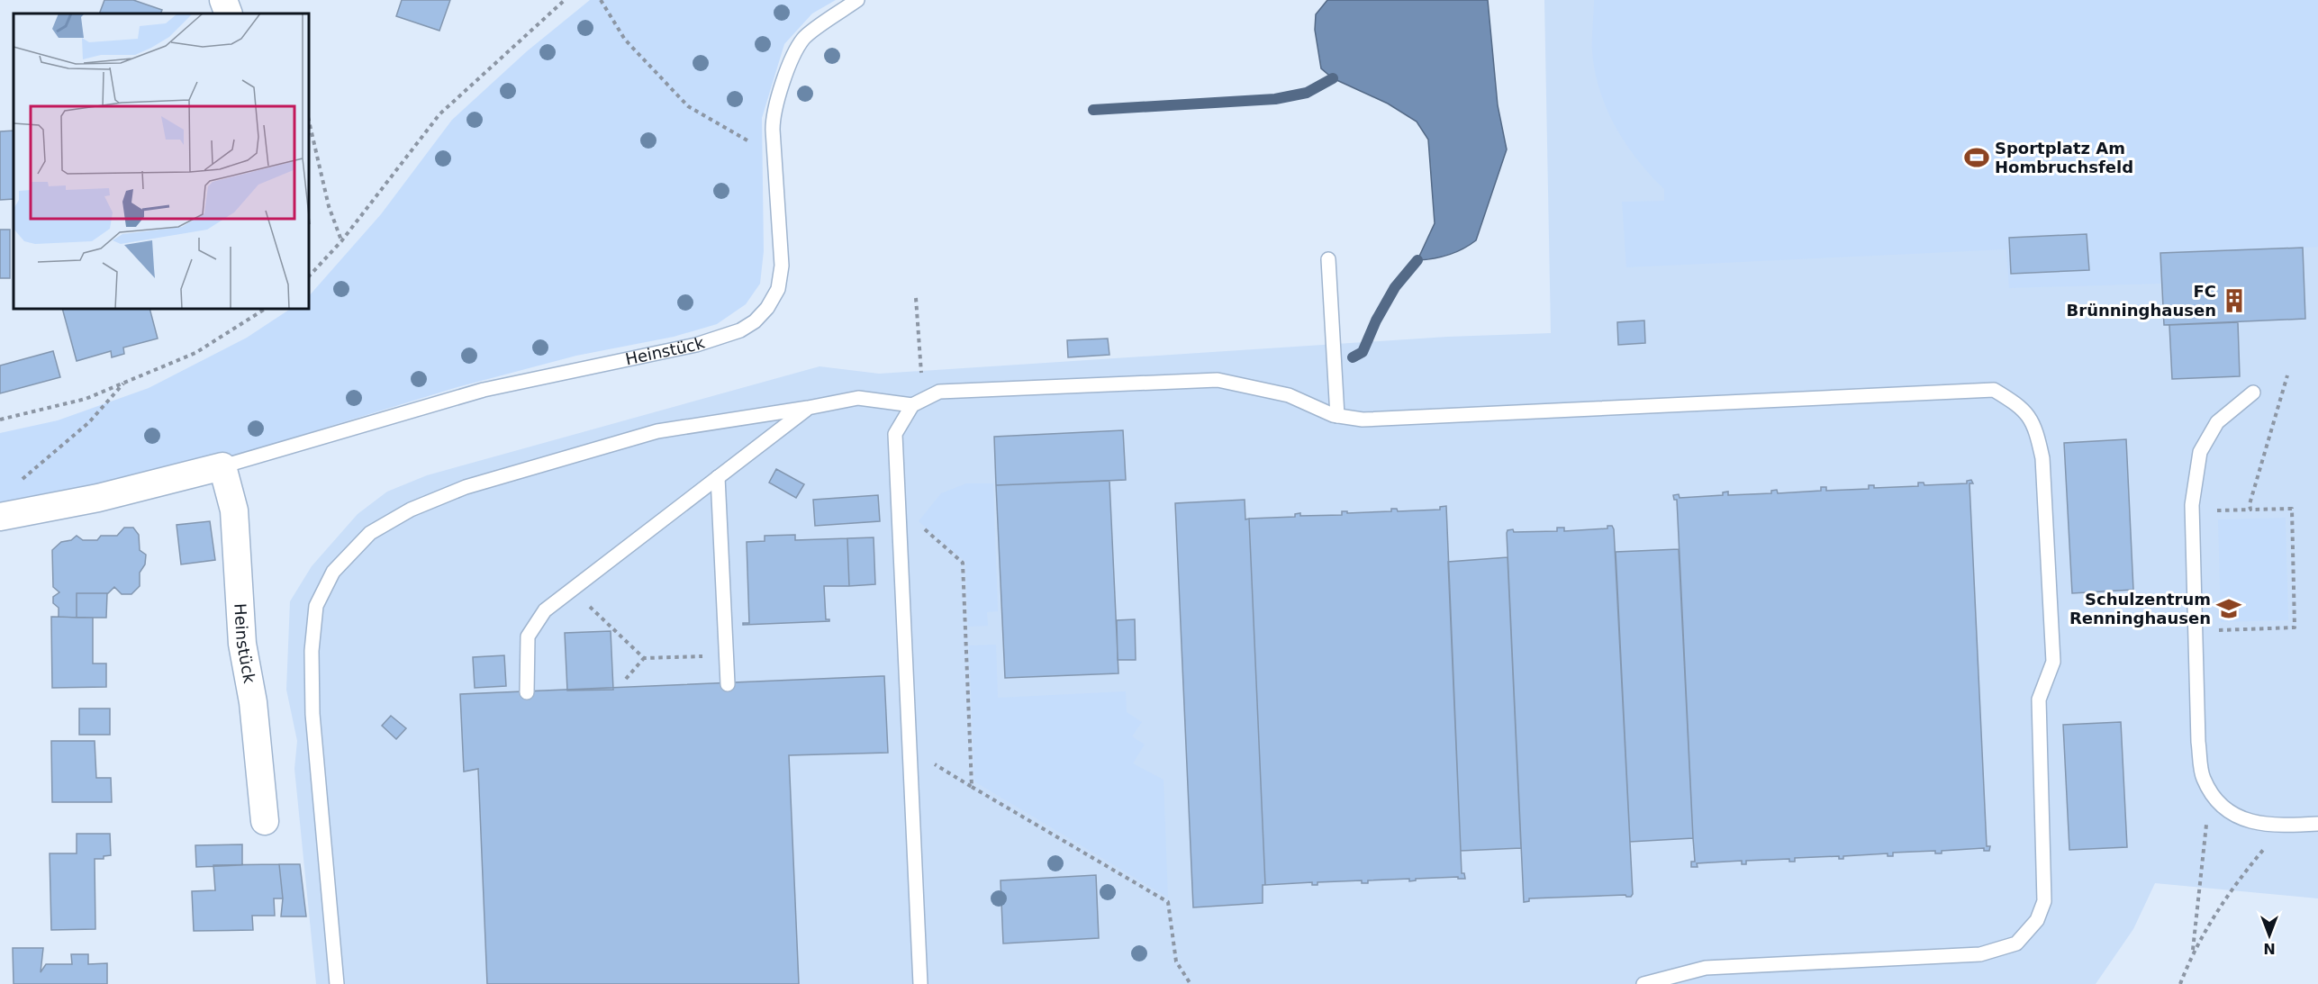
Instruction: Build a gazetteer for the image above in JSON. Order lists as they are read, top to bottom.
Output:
{
  "streets": {
    "street": ["Heinstück"]
  },
  "places": {
    "sports": ["Sportplatz Am Hombruchsfeld"],
    "building": ["FC Brünninghausen"],
    "school or university": ["Schulzentrum Renninghausen"]
  },
  "north": "bottom"
}
